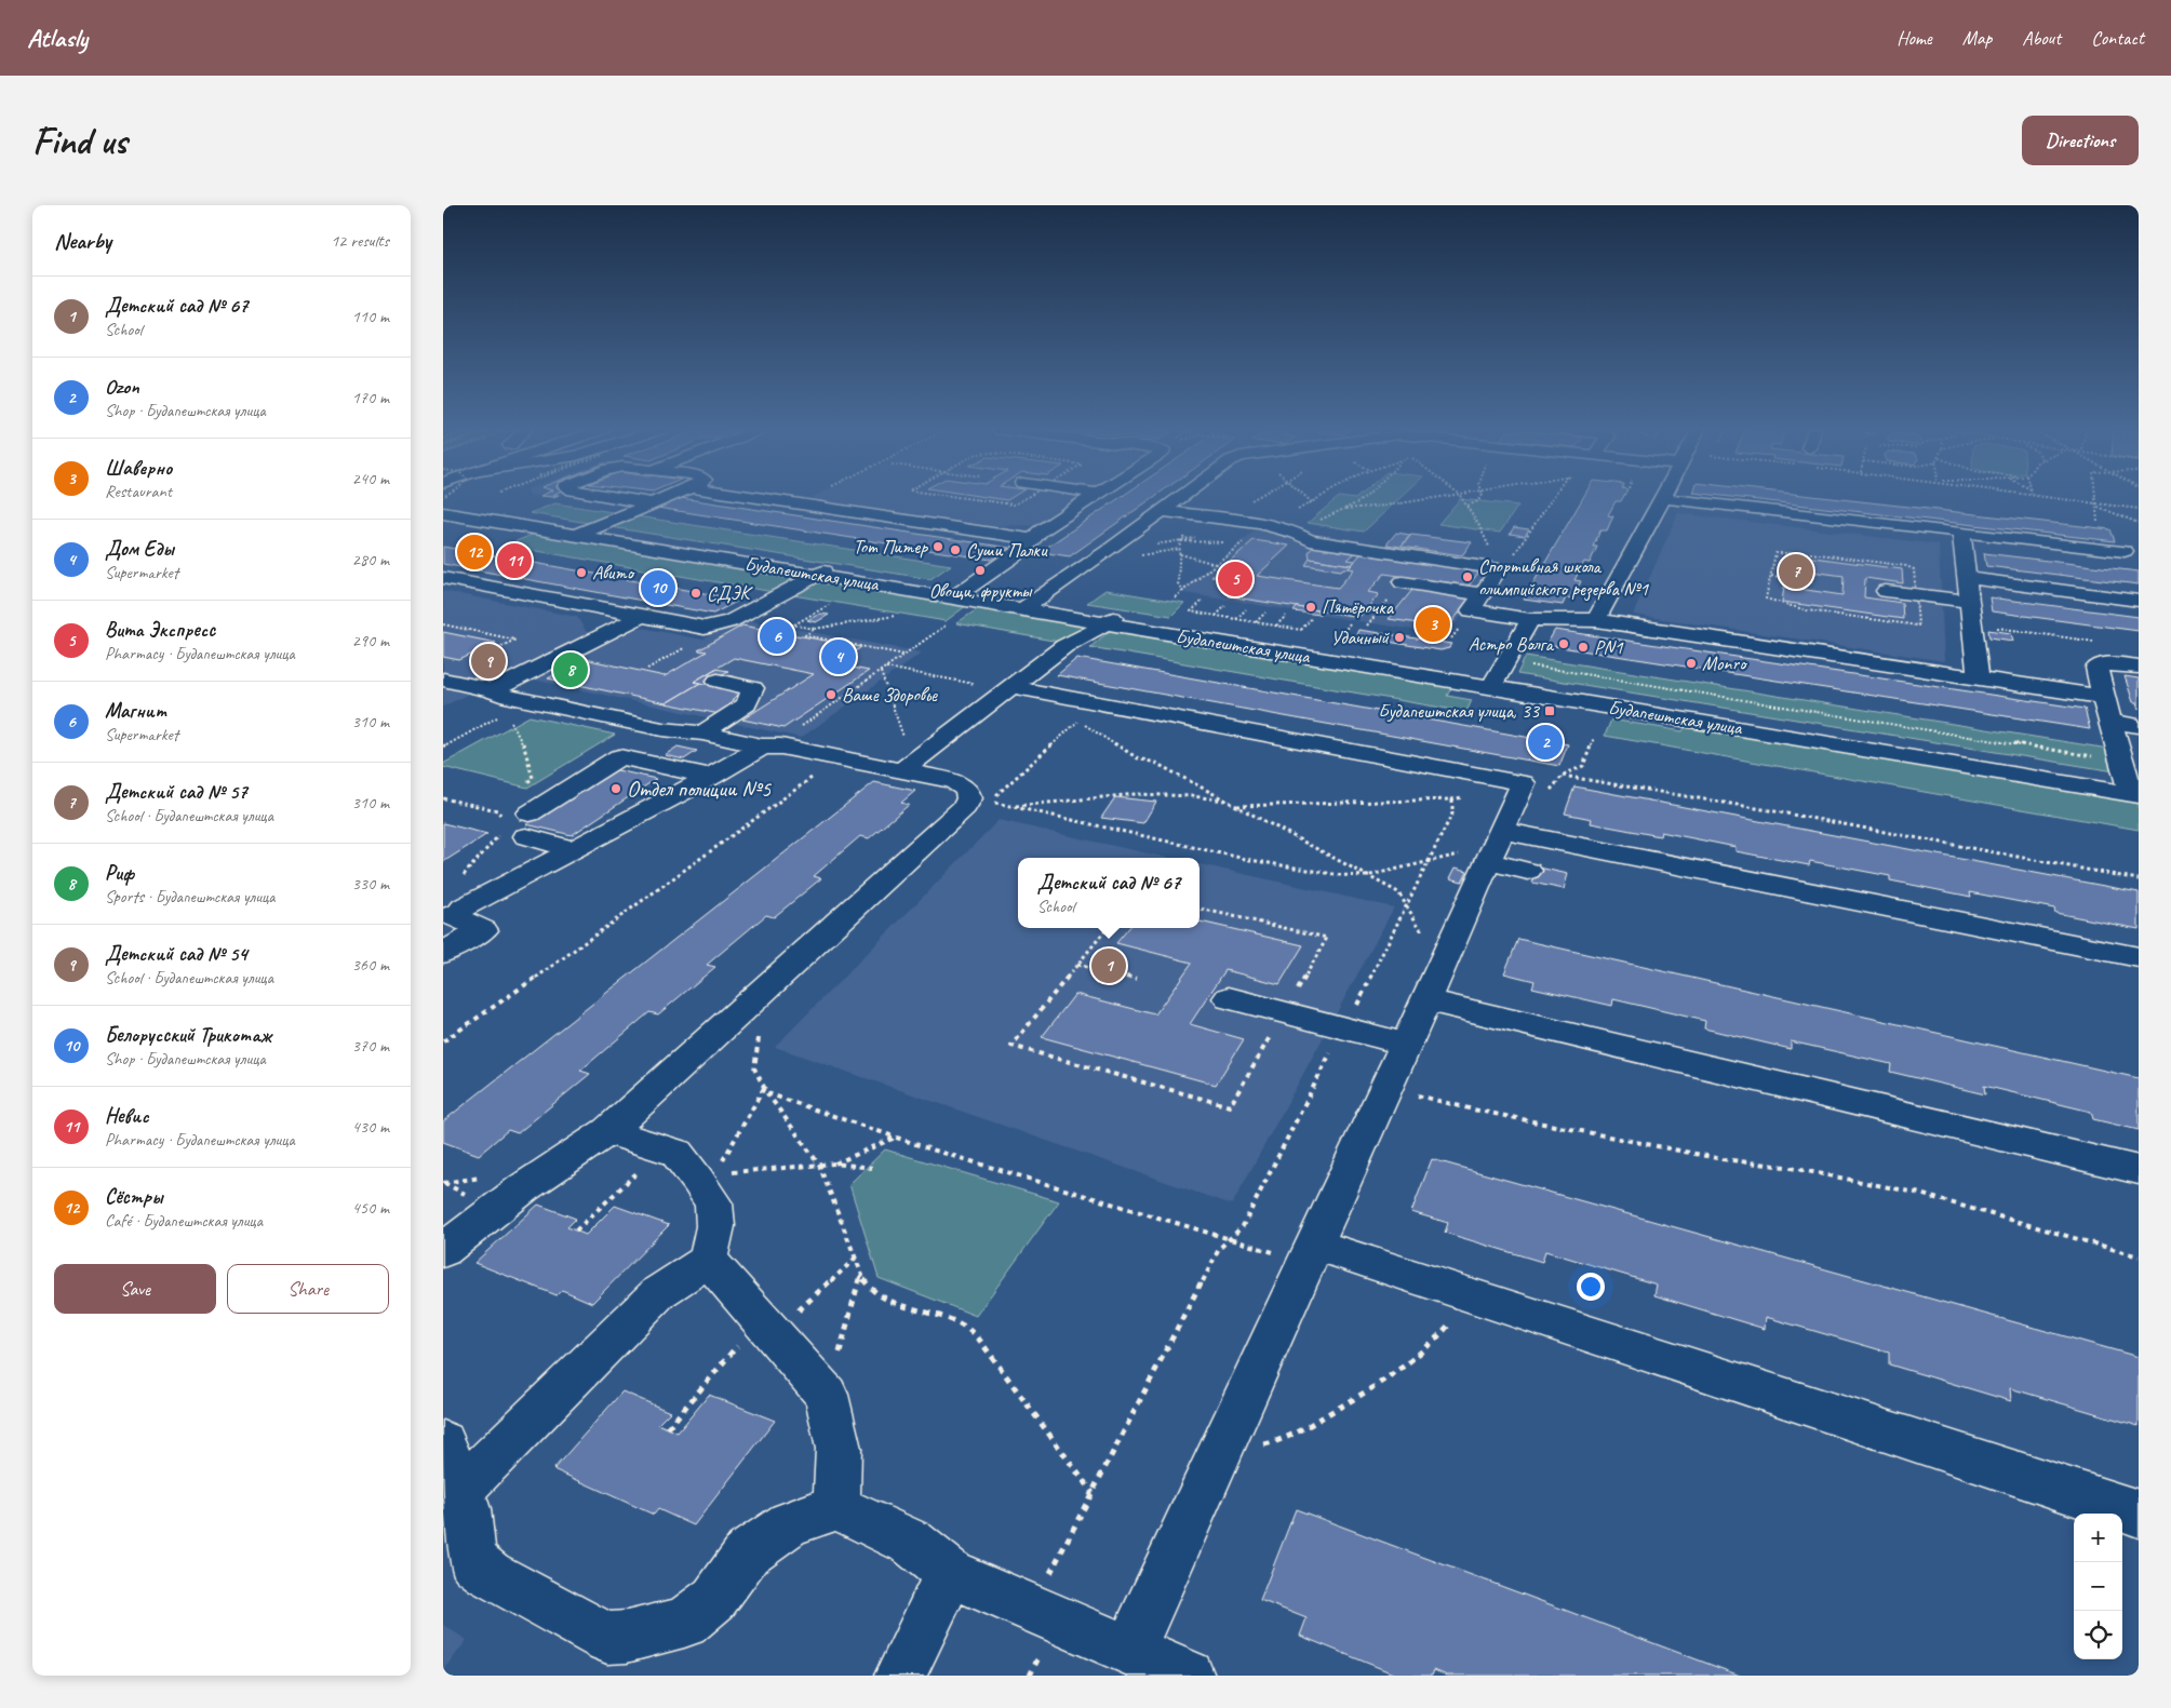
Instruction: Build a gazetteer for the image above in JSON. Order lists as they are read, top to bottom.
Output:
{
  "streets": {
    "street": ["Будапештская улица"]
  },
  "places": {
    "other": [
      "Тот Питер",
      "Суши Палки",
      "Овощи, фрукты",
      "Авито",
      "Спортивная школа олимпийского резерва №1",
      "СДЭК",
      "Пятёрочка",
      "Удачный",
      "Астро Волга",
      "PN1",
      "Monro",
      "Ваше Здоровье",
      "Отдел полиции №5"
    ],
    "transit": ["Будапештская улица, 33"]
  },
  "page": {
    "header": "Atlasly",
    "nav": [
      "Home",
      "Map",
      "About",
      "Contact"
    ],
    "buttons": [
      "Directions",
      ["Save", "Share"]
    ],
    "title": "Find us",
    "heading": ["Nearby", "12 results"],
    "list": [
      {
        "mark": "1",
        "name": "Детский сад № 67",
        "note": "School",
        "value": "110 m"
      },
      {
        "mark": "2",
        "name": "Ozon",
        "note": "Shop · Будапештская улица",
        "value": "170 m"
      },
      {
        "mark": "3",
        "name": "Шаверно",
        "note": "Restaurant",
        "value": "240 m"
      },
      {
        "mark": "4",
        "name": "Дом Еды",
        "note": "Supermarket",
        "value": "280 m"
      },
      {
        "mark": "5",
        "name": "Вита Экспресс",
        "note": "Pharmacy · Будапештская улица",
        "value": "290 m"
      },
      {
        "mark": "6",
        "name": "Магнит",
        "note": "Supermarket",
        "value": "310 m"
      },
      {
        "mark": "7",
        "name": "Детский сад № 57",
        "note": "School · Будапештская улица",
        "value": "310 m"
      },
      {
        "mark": "8",
        "name": "Риф",
        "note": "Sports · Будапештская улица",
        "value": "330 m"
      },
      {
        "mark": "9",
        "name": "Детский сад № 54",
        "note": "School · Будапештская улица",
        "value": "360 m"
      },
      {
        "mark": "10",
        "name": "Белорусский Трикотаж",
        "note": "Shop · Будапештская улица",
        "value": "370 m"
      },
      {
        "mark": "11",
        "name": "Невис",
        "note": "Pharmacy · Будапештская улица",
        "value": "430 m"
      },
      {
        "mark": "12",
        "name": "Сёстры",
        "note": "Café · Будапештская улица",
        "value": "450 m"
      }
    ],
    "pins": [
      "12",
      "11",
      "7",
      "5",
      "10",
      "3",
      "6",
      "4",
      "9",
      "8",
      "2",
      "1"
    ],
    "popup": ["Детский сад № 67", "School"],
    "map_buttons": ["+", "−"]
  }
}
